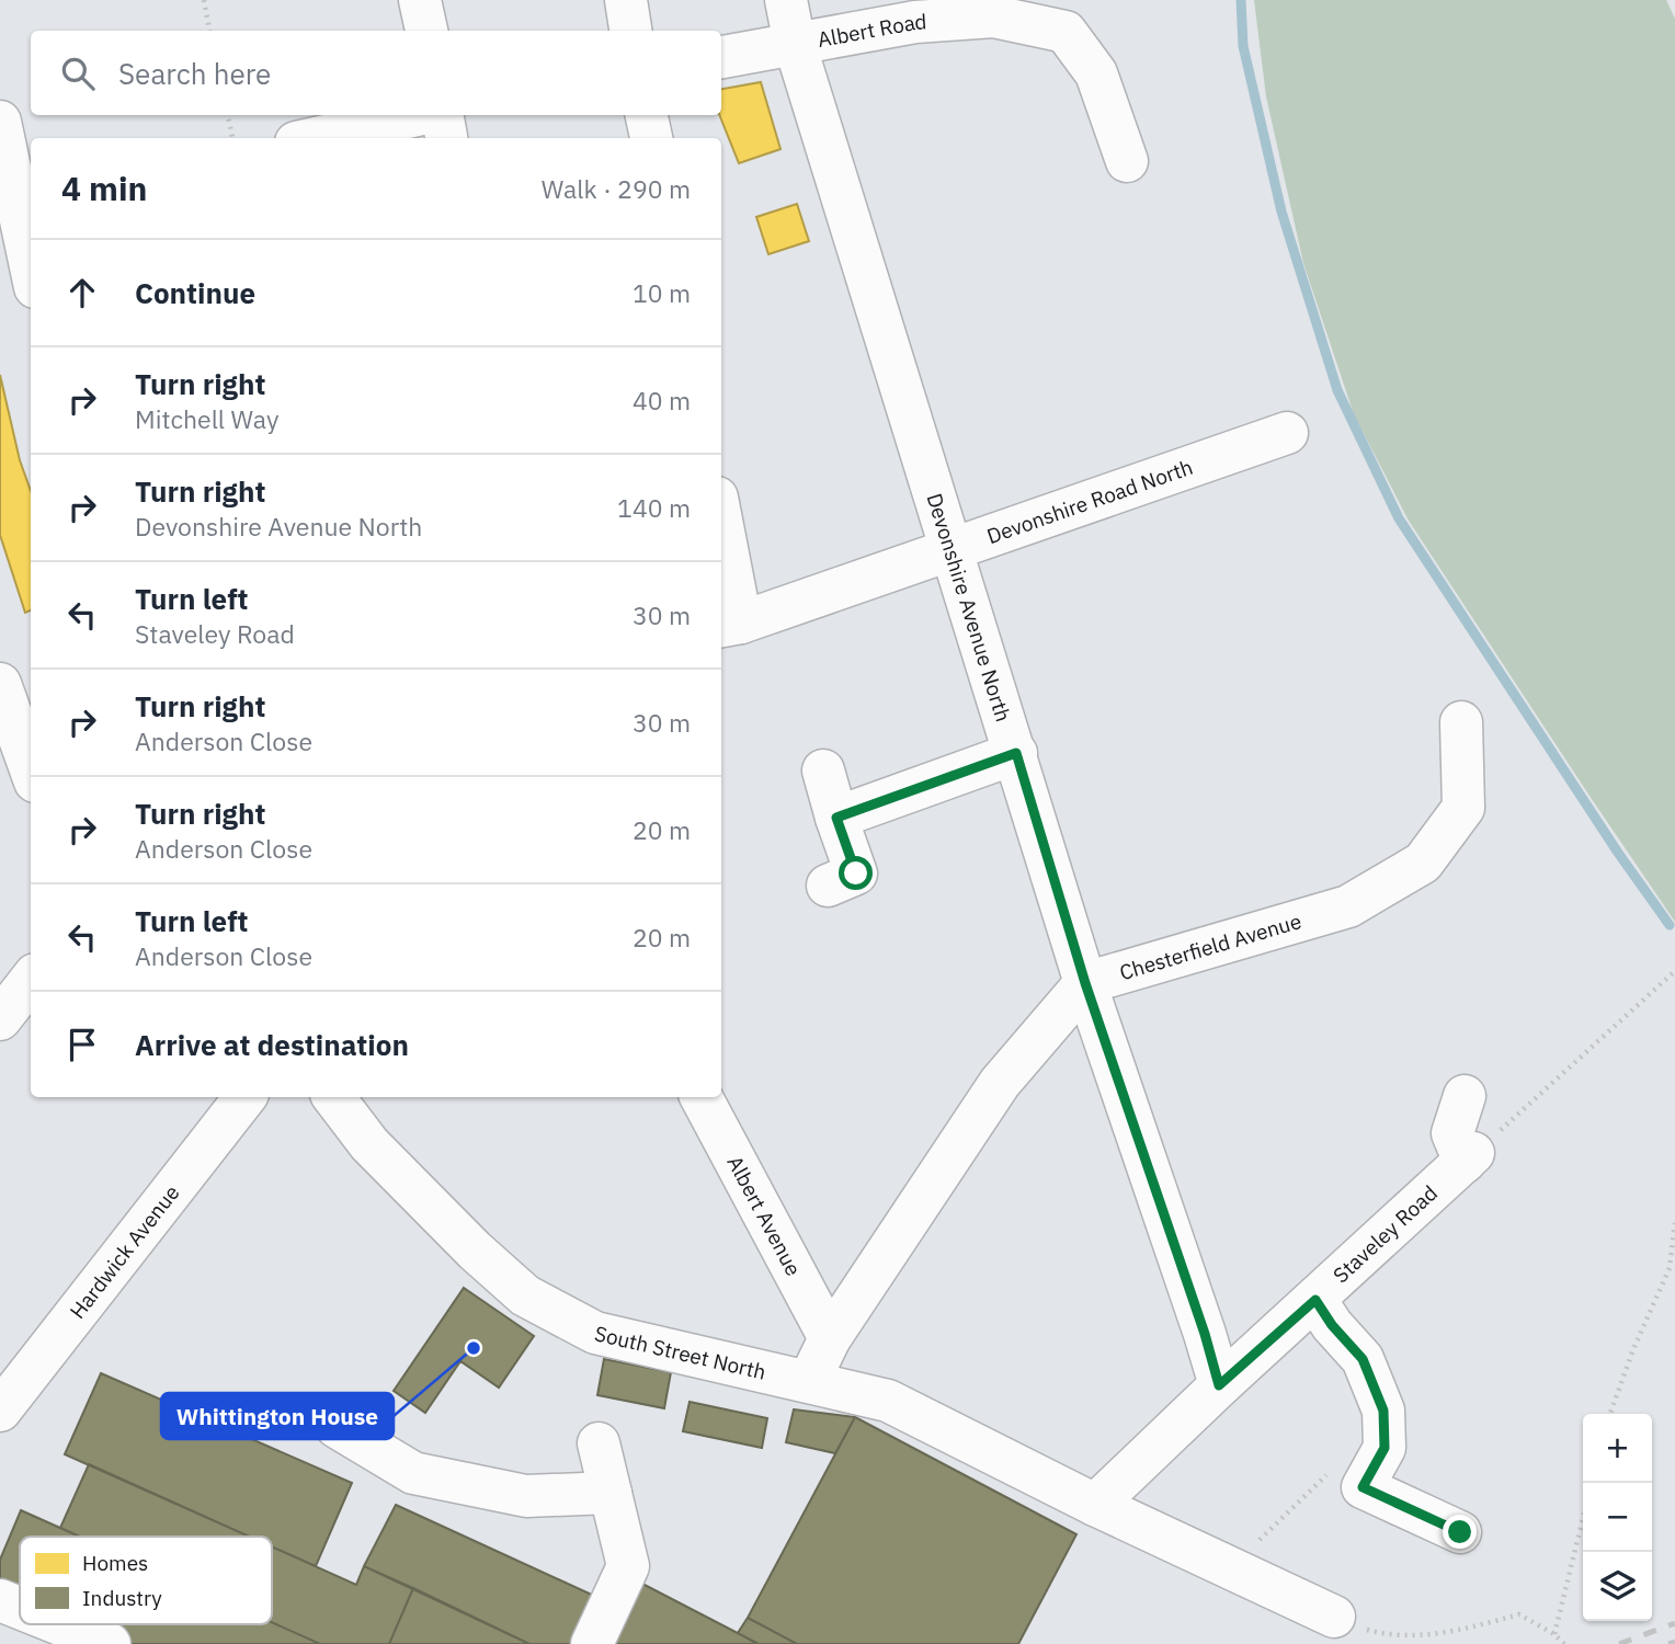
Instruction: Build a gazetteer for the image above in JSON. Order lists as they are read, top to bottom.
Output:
{
  "streets": {
    "street": [
      "Albert Road",
      "Devonshire Road North",
      "Devonshire Avenue North",
      "Chesterfield Avenue",
      "Albert Avenue",
      "Staveley Road",
      "Hardwick Avenue",
      "South Street North"
    ]
  },
  "crossings": [
    ["Albert Road", "Devonshire Avenue North"],
    ["Devonshire Road North", "Devonshire Avenue North"],
    ["Devonshire Avenue North", "Chesterfield Avenue"],
    ["Devonshire Avenue North", "Staveley Road"],
    ["Staveley Road", "South Street North"]
  ],
  "places": ["Whittington House"],
  "legend": ["Homes", "Industry"],
  "page": {
    "search": "Search here",
    "heading": ["4 min", "Walk · 290 m"],
    "list": [
      ["Continue", "10 m"],
      ["Turn right", "Mitchell Way", "40 m"],
      ["Turn right", "Devonshire Avenue North", "140 m"],
      ["Turn left", "Staveley Road", "30 m"],
      ["Turn right", "Anderson Close", "30 m"],
      ["Turn right", "Anderson Close", "20 m"],
      ["Turn left", "Anderson Close", "20 m"],
      "Arrive at destination"
    ],
    "map_buttons": ["+", "−"]
  }
}
